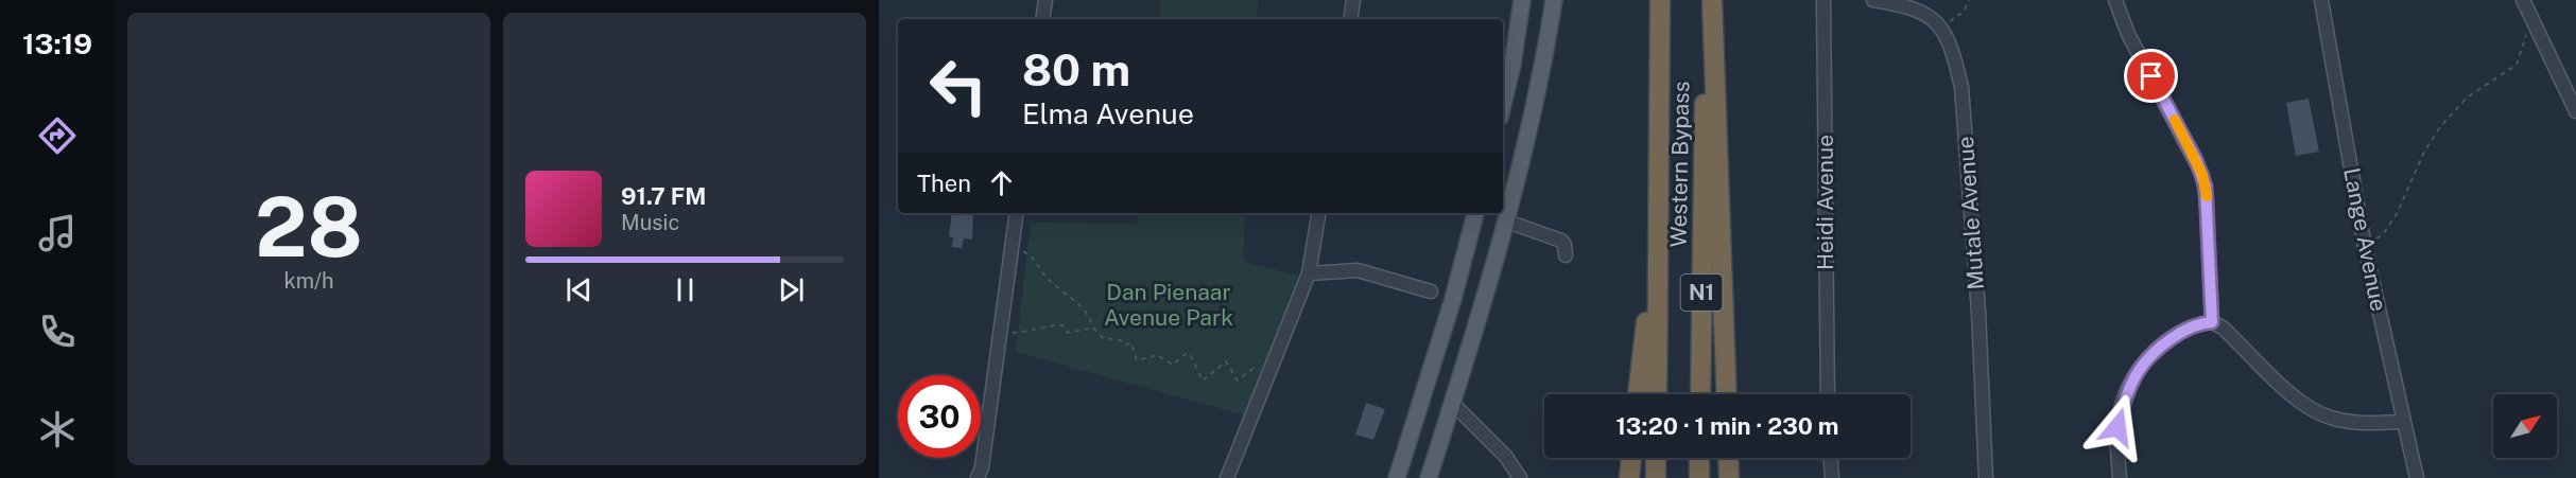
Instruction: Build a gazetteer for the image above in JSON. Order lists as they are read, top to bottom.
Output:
{
  "streets": {
    "highway": ["Western Bypass", "N1"],
    "street": ["Heidi Avenue", "Mutale Avenue", "Lange Avenue"]
  },
  "parks": ["Dan Pienaar Avenue Park"],
  "north": "top right",
  "page": {
    "tabs": "13:19",
    "tile": ["28", "km/h"],
    "turn": ["80 m", "Elma Avenue"],
    "then": "Then",
    "song": ["91.7 FM", "Music"],
    "limit": "30",
    "trip": "13:20 · 1 min · 230 m"
  }
}
